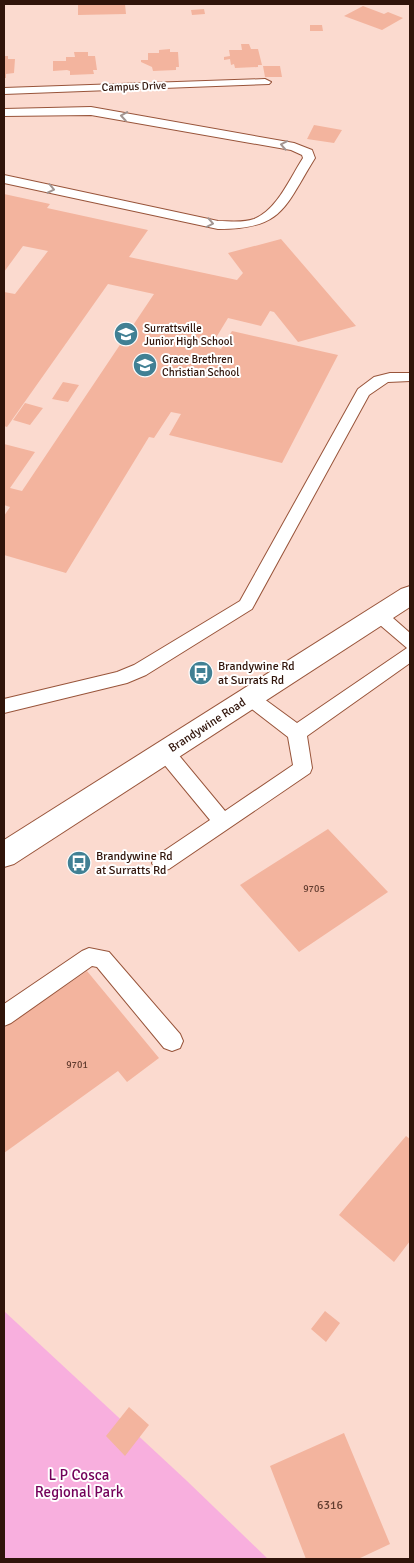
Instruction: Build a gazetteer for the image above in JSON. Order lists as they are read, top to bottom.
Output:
{
  "streets": {
    "main road": ["Brandywine Road"],
    "lane": ["Campus Drive"]
  },
  "parks": ["L P Cosca Regional Park"],
  "places": {
    "school or university": ["Surrattsville Junior High School", "Grace Brethren Christian School"],
    "bus stop": ["Brandywine Rd at Surrats Rd", "Brandywine Rd at Surratts Rd"]
  },
  "house_numbers": ["9705", "9701", "6316"]
}
